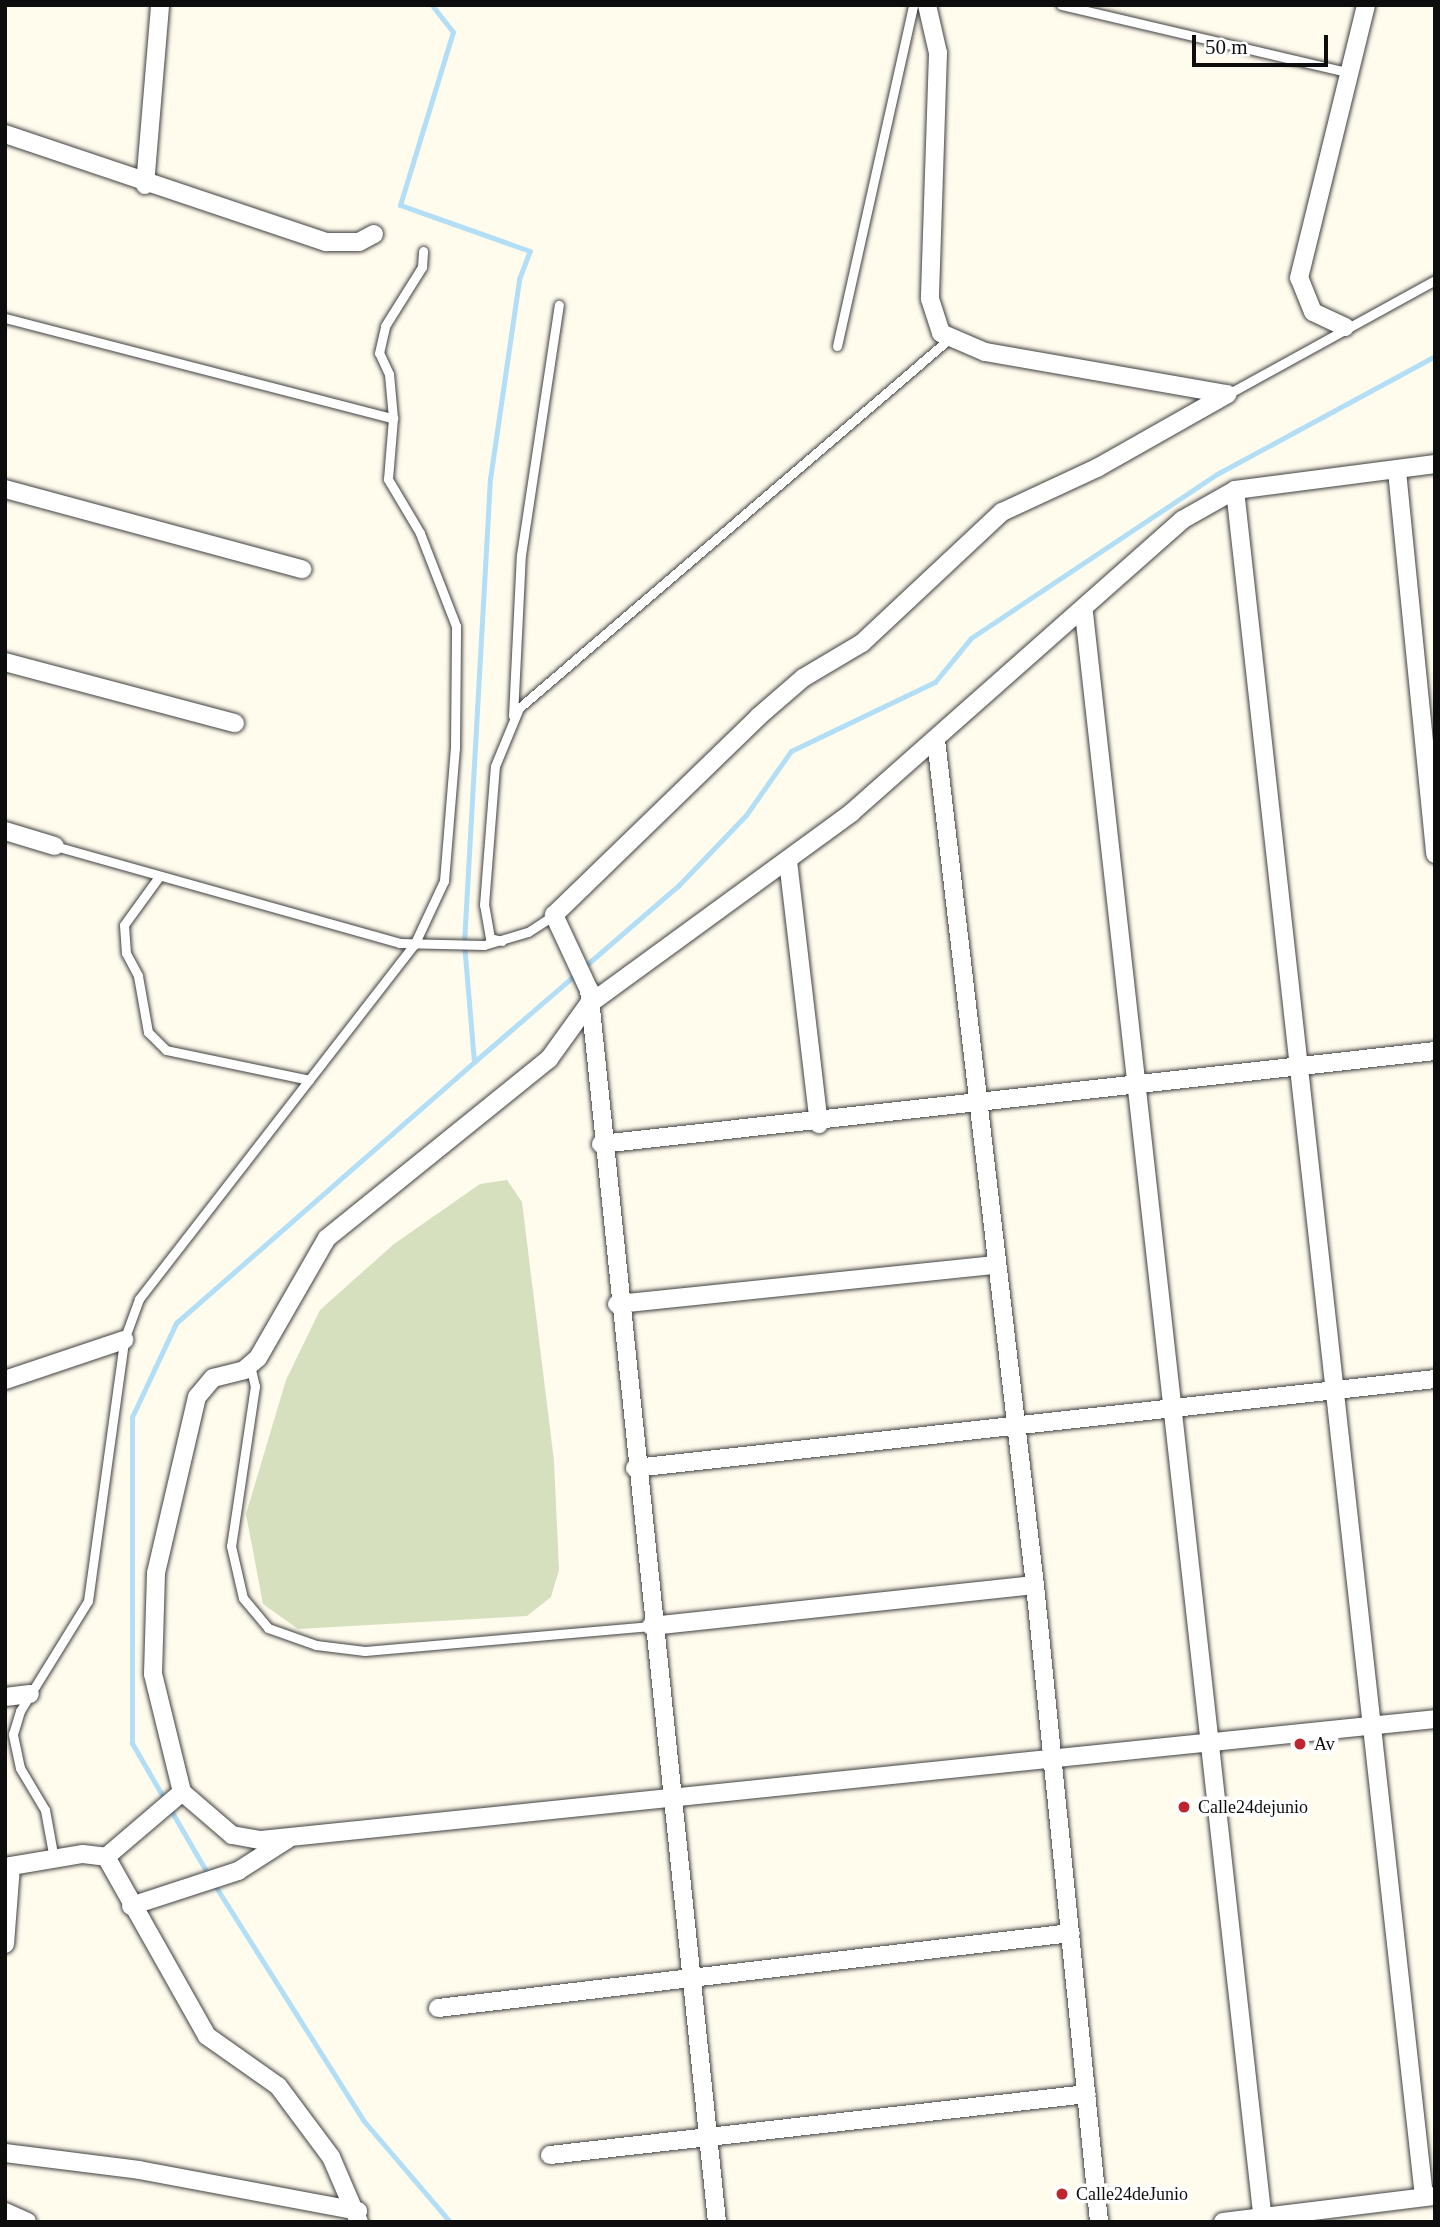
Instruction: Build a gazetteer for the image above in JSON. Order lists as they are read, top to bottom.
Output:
{
  "places": ["Av", "Calle24dejunio", "Calle24deJunio"],
  "scale_bar": "50 m"
}
